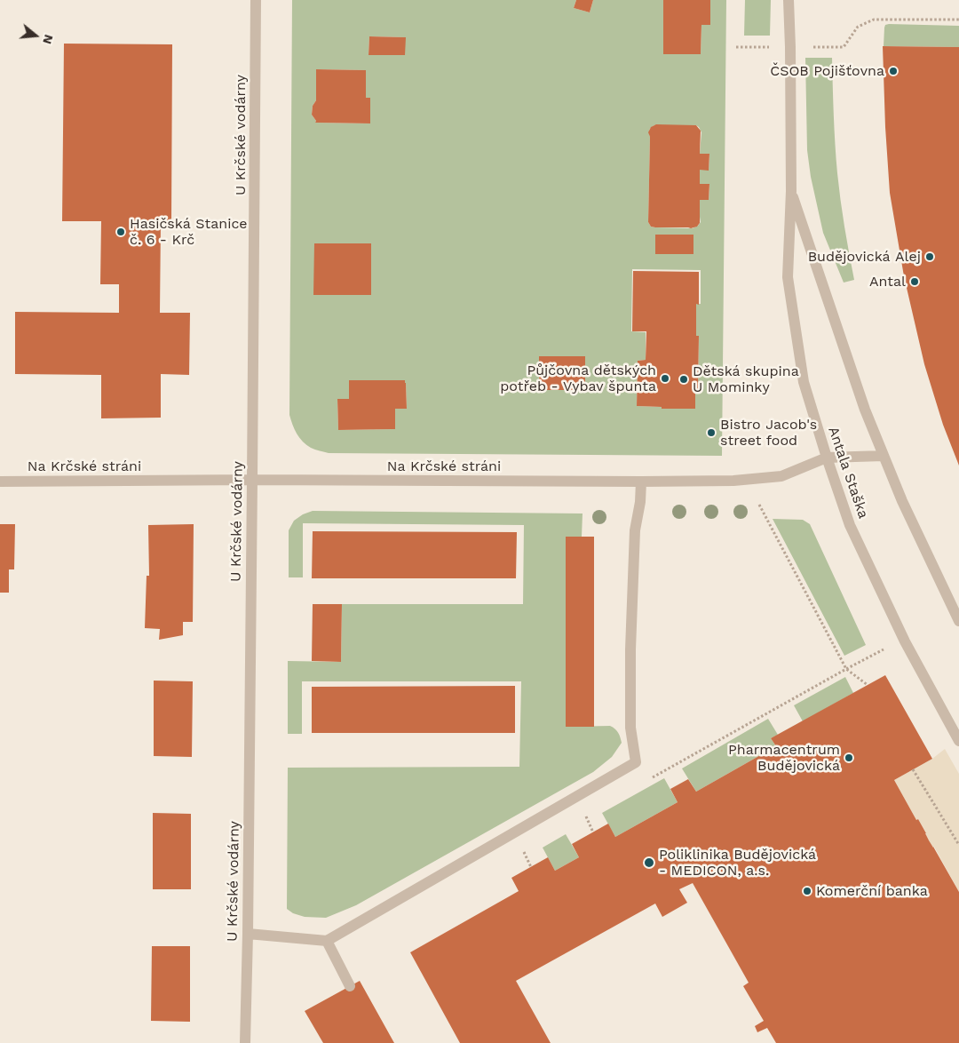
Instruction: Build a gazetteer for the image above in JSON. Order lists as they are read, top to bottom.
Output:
{
  "streets": {
    "street": ["U Krčské vodárny", "Na Krčské stráni", "Antala Staška"]
  },
  "crossings": [
    ["U Krčské vodárny", "Na Krčské stráni"],
    ["Na Krčské stráni", "Antala Staška"]
  ],
  "places": [
    "ČSOB Pojišťovna",
    "Hasičská Stanice č. 6 - Krč",
    "Budějovická Alej",
    "Antal",
    "Půjčovna dětských potřeb - Vybav špunta",
    "Dětská skupina U Mominky",
    "Bistro Jacob's street food",
    "Pharmacentrum Budějovická",
    "Poliklinika Budějovická - MEDICON, a.s.",
    "Komerční banka"
  ],
  "north": "right"
}
